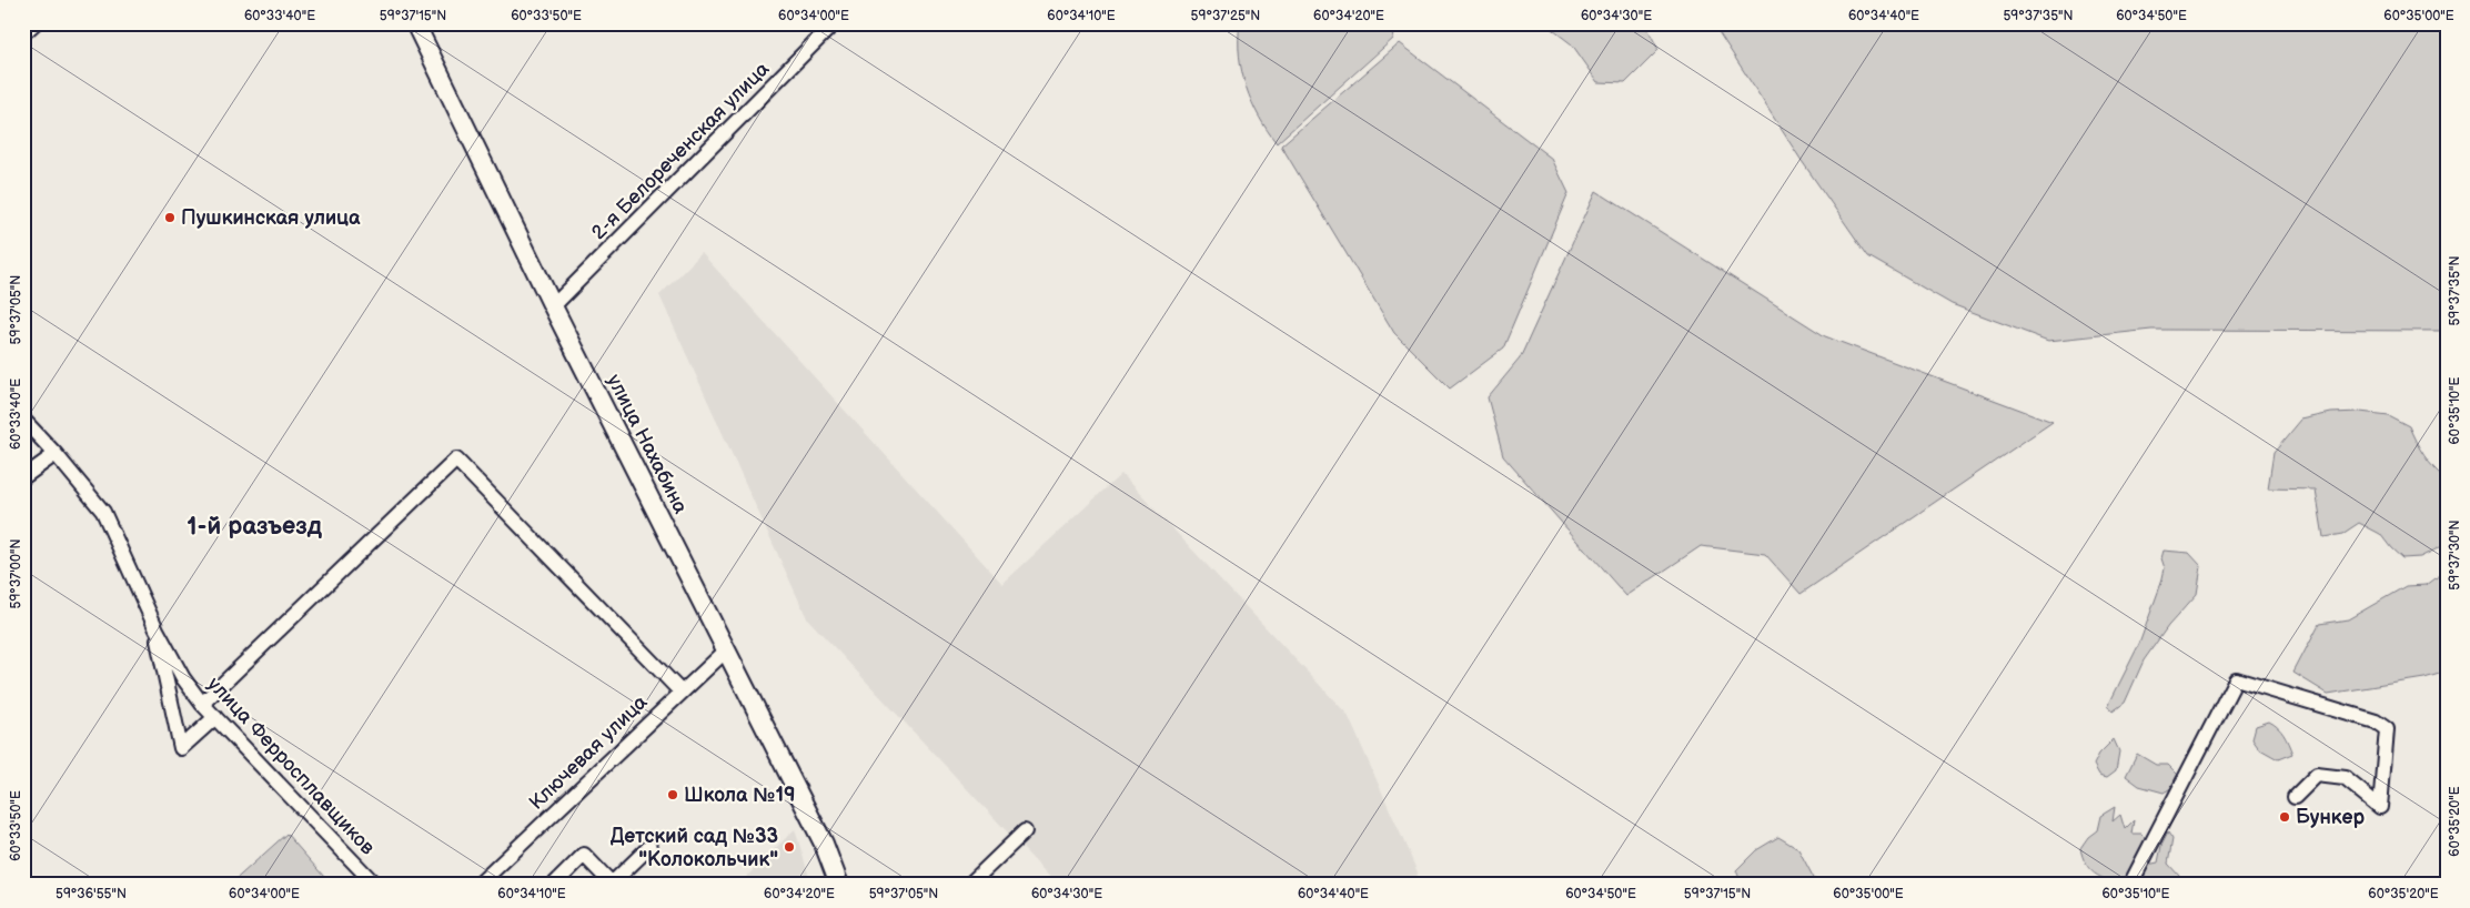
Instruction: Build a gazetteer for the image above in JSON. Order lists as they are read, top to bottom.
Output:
{
  "streets": {
    "main road": ["улица Нахабина"],
    "street": ["2-я Белореченская улица", "Ключевая улица", "улица Ферросплавщиков"]
  },
  "crossings": [
    ["2-я Белореченская улица", "улица Нахабина"],
    ["улица Нахабина", "Ключевая улица"]
  ],
  "districts": ["1-й разъезд"],
  "places": [
    "Пушкинская улица",
    "Школа №19",
    "Бункер",
    "Детский сад №33 \"Колокольчик\""
  ],
  "coordinates": [
    "60°33'40\"E",
    "59°37'15\"N",
    "60°33'50\"E",
    "60°34'00\"E",
    "60°34'10\"E",
    "59°37'25\"N",
    "60°34'20\"E",
    "60°34'30\"E",
    "60°34'40\"E",
    "59°37'35\"N",
    "60°34'50\"E",
    "60°35'00\"E",
    "59°37'05\"N",
    "60°35'10\"E",
    "59°37'30\"N",
    "59°37'00\"N",
    "60°35'20\"E",
    "59°36'55\"N"
  ]
}
